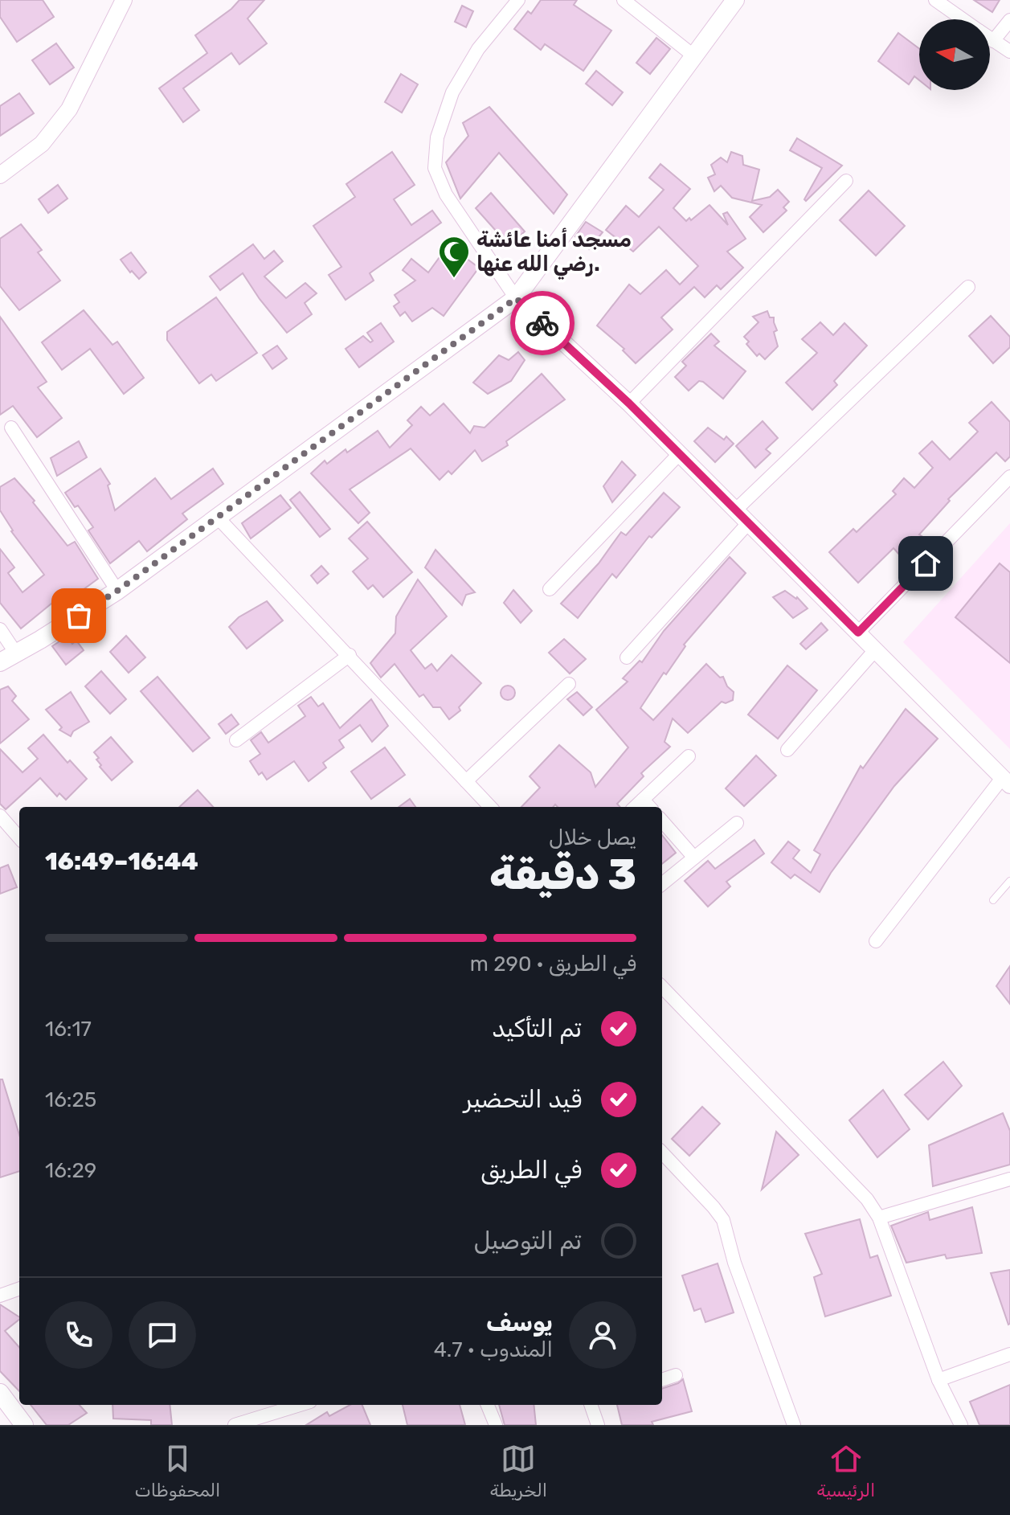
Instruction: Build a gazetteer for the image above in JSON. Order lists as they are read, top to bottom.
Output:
{
  "places": {
    "mosque": ["مسجد أمنا عائشة رضي الله عنها."]
  },
  "north": "left",
  "page": {
    "heading": ["3 دقيقة", "يصل خلال", "16:44–16:49"],
    "panel": ["يوسف", "المندوب · 4.7"],
    "bar": "في الطريق · 290 m",
    "list": [
      ["تم التأكيد", "16:17"],
      ["قيد التحضير", "16:25"],
      ["في الطريق", "16:29"],
      "تم التوصيل"
    ],
    "tabs": ["الرئيسية", "الخريطة", "المحفوظات"]
  }
}
